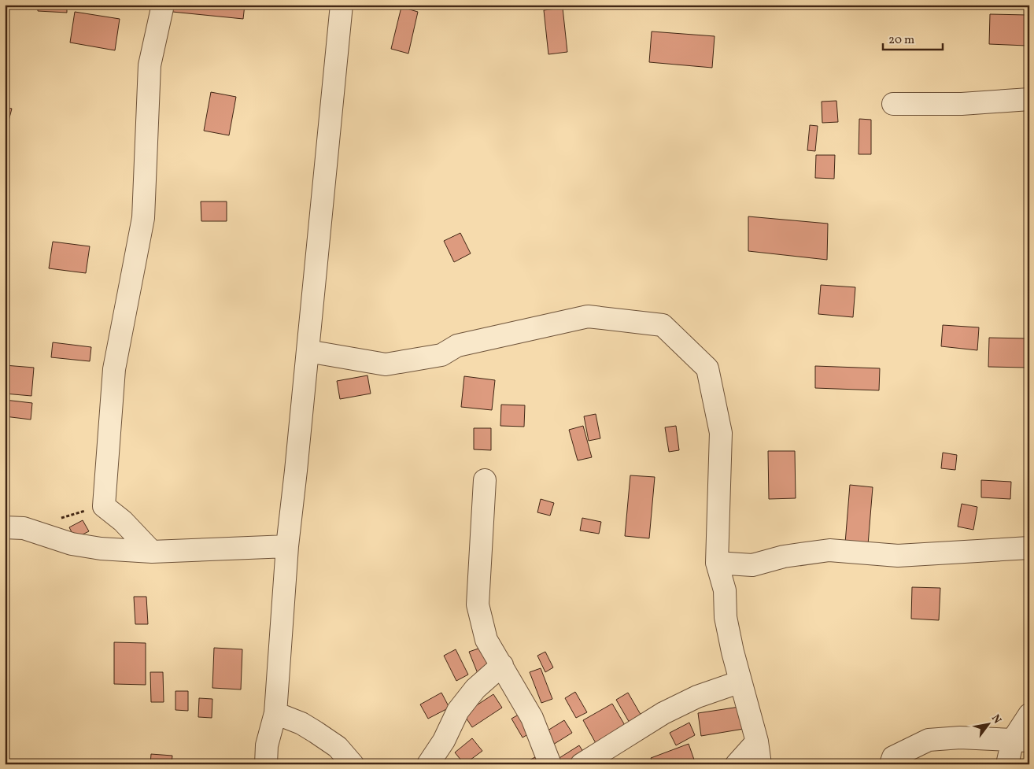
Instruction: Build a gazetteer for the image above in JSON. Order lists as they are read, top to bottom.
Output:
{
  "scale_bar": "20 m",
  "north": "top right"
}
